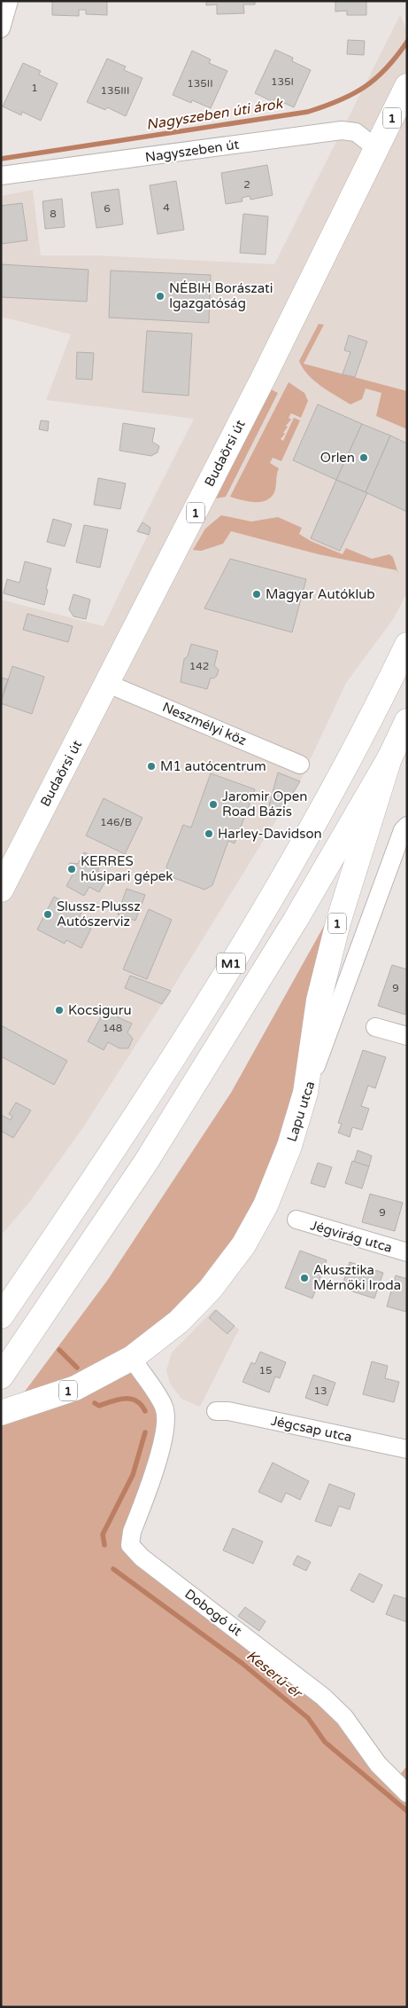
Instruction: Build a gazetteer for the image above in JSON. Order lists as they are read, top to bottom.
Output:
{
  "streets": {
    "main road": [
      "1",
      "Budaörsi út",
      "M1",
      "Lapu utca"
    ],
    "street": [
      "Nagyszeben út",
      "Neszmélyi köz",
      "Jégvirág utca",
      "Jégcsap utca",
      "Dobogó út"
    ]
  },
  "crossings": [
    ["1", "M1"],
    ["1", "Lapu utca"],
    ["1", "Dobogó út"],
    ["Nagyszeben út", "Budaörsi út"],
    ["Budaörsi út", "Neszmélyi köz"],
    ["Lapu utca", "Dobogó út"]
  ],
  "water": ["Nagyszeben úti árok", "Keserű-ér"],
  "places": [
    "NÉBIH Borászati Igazgatóság",
    "Orlen",
    "Magyar Autóklub",
    "M1 autócentrum",
    "Jaromir Open Road Bázis",
    "Harley-Davidson",
    "KERRES húsipari gépek",
    "Slussz-Plussz Autószerviz",
    "Kocsiguru",
    "Akusztika Mérnöki Iroda"
  ],
  "house_numbers": [
    "135I",
    "135II",
    "1",
    "135III",
    "2",
    "4",
    "6",
    "8",
    "142",
    "146/B",
    "9",
    "148",
    "9",
    "15",
    "13"
  ]
}
